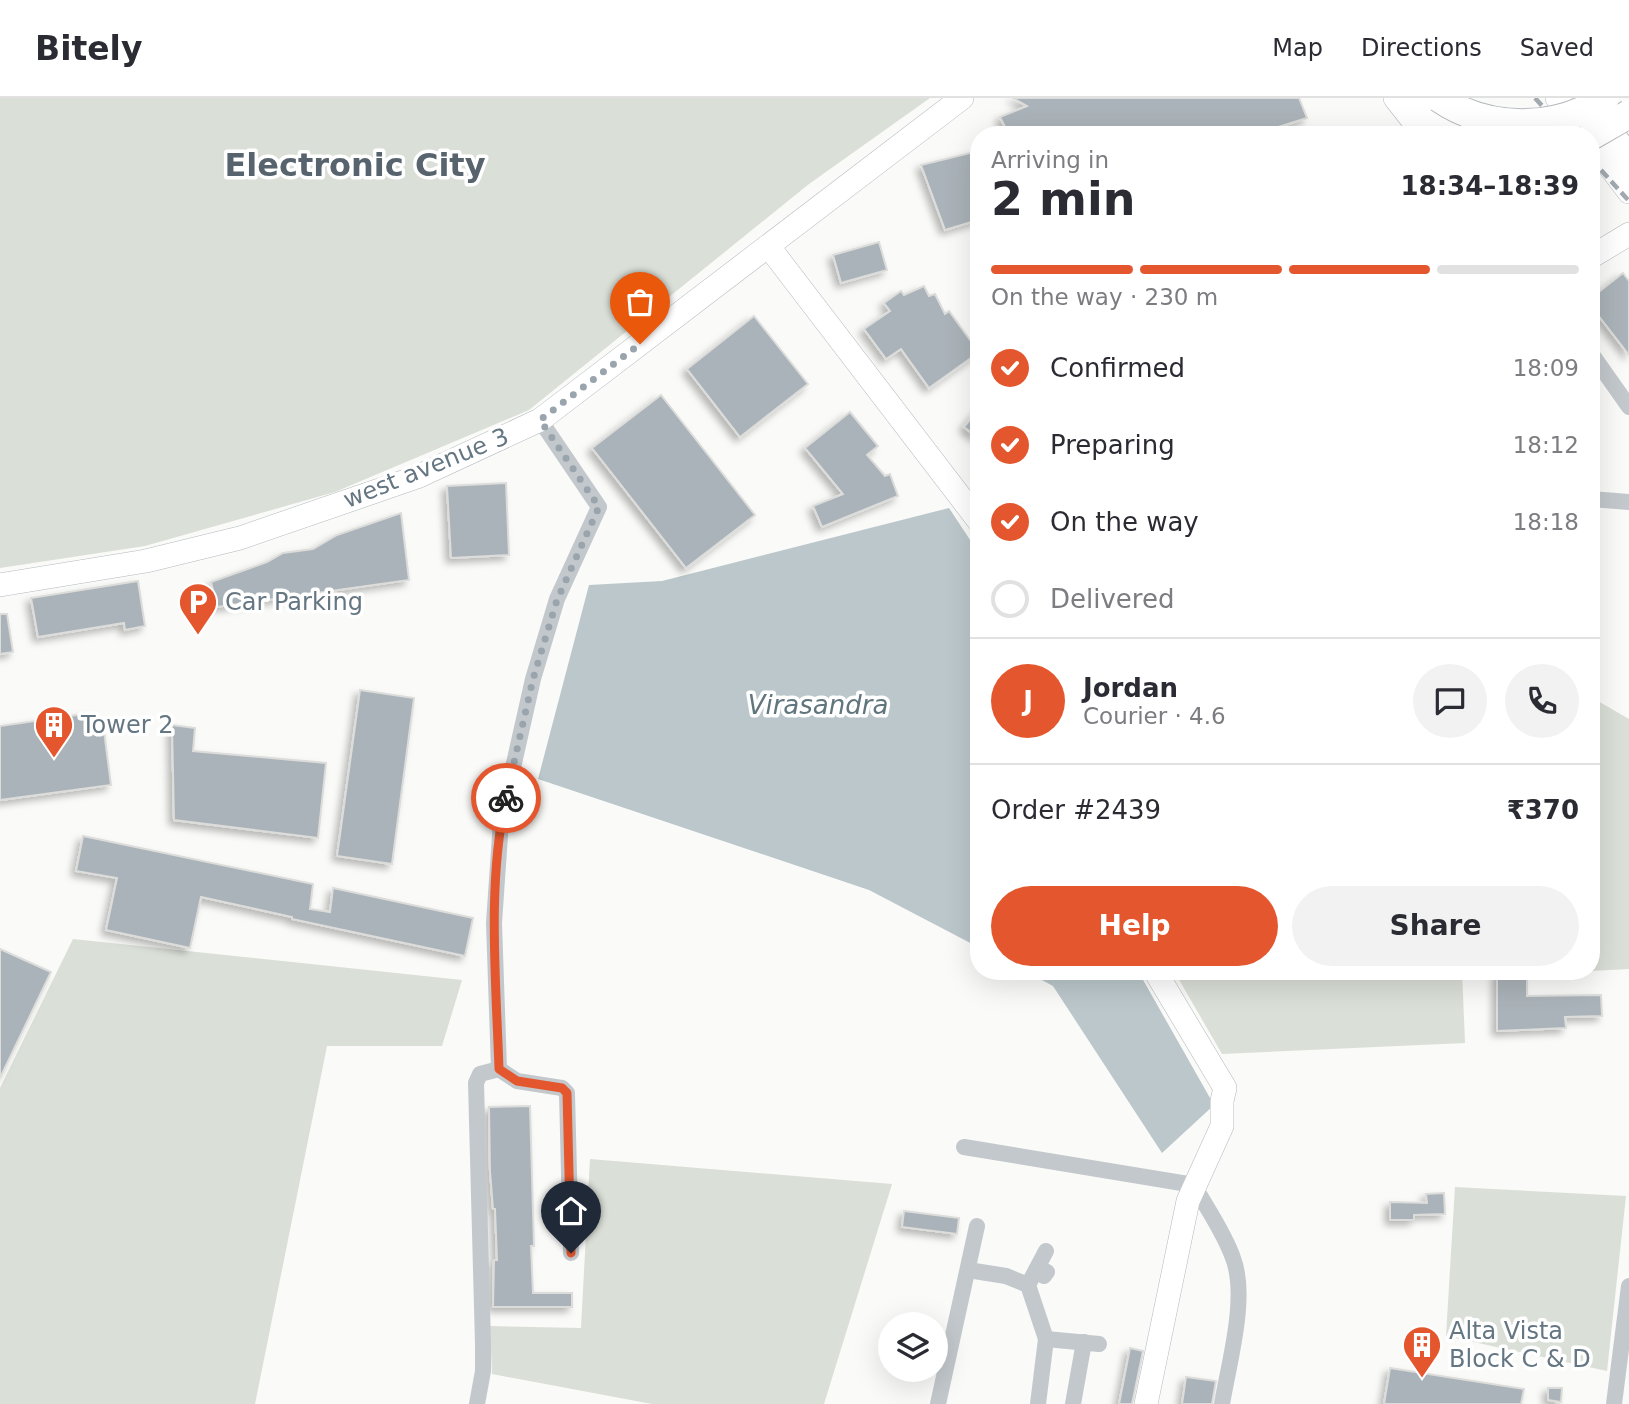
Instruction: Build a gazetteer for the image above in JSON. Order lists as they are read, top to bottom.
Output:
{
  "streets": {
    "street": ["west avenue 3"]
  },
  "districts": ["Electronic City"],
  "water": ["Virasandra"],
  "places": {
    "parking": ["Car Parking"],
    "building": ["Tower 2", "Alta Vista Block C & D"]
  },
  "page": {
    "header": "Bitely",
    "nav": ["Map", "Directions", "Saved"],
    "heading": ["2 min", "Arriving in", "18:34–18:39"],
    "panel": [
      "Jordan",
      "Courier · 4.6",
      "Order #2439",
      "₹370"
    ],
    "bar": "On the way · 230 m",
    "list": [
      ["Confirmed", "18:09"],
      ["Preparing", "18:12"],
      ["On the way", "18:18"],
      "Delivered"
    ],
    "round": "J",
    "buttons": ["Help", "Share"]
  }
}
